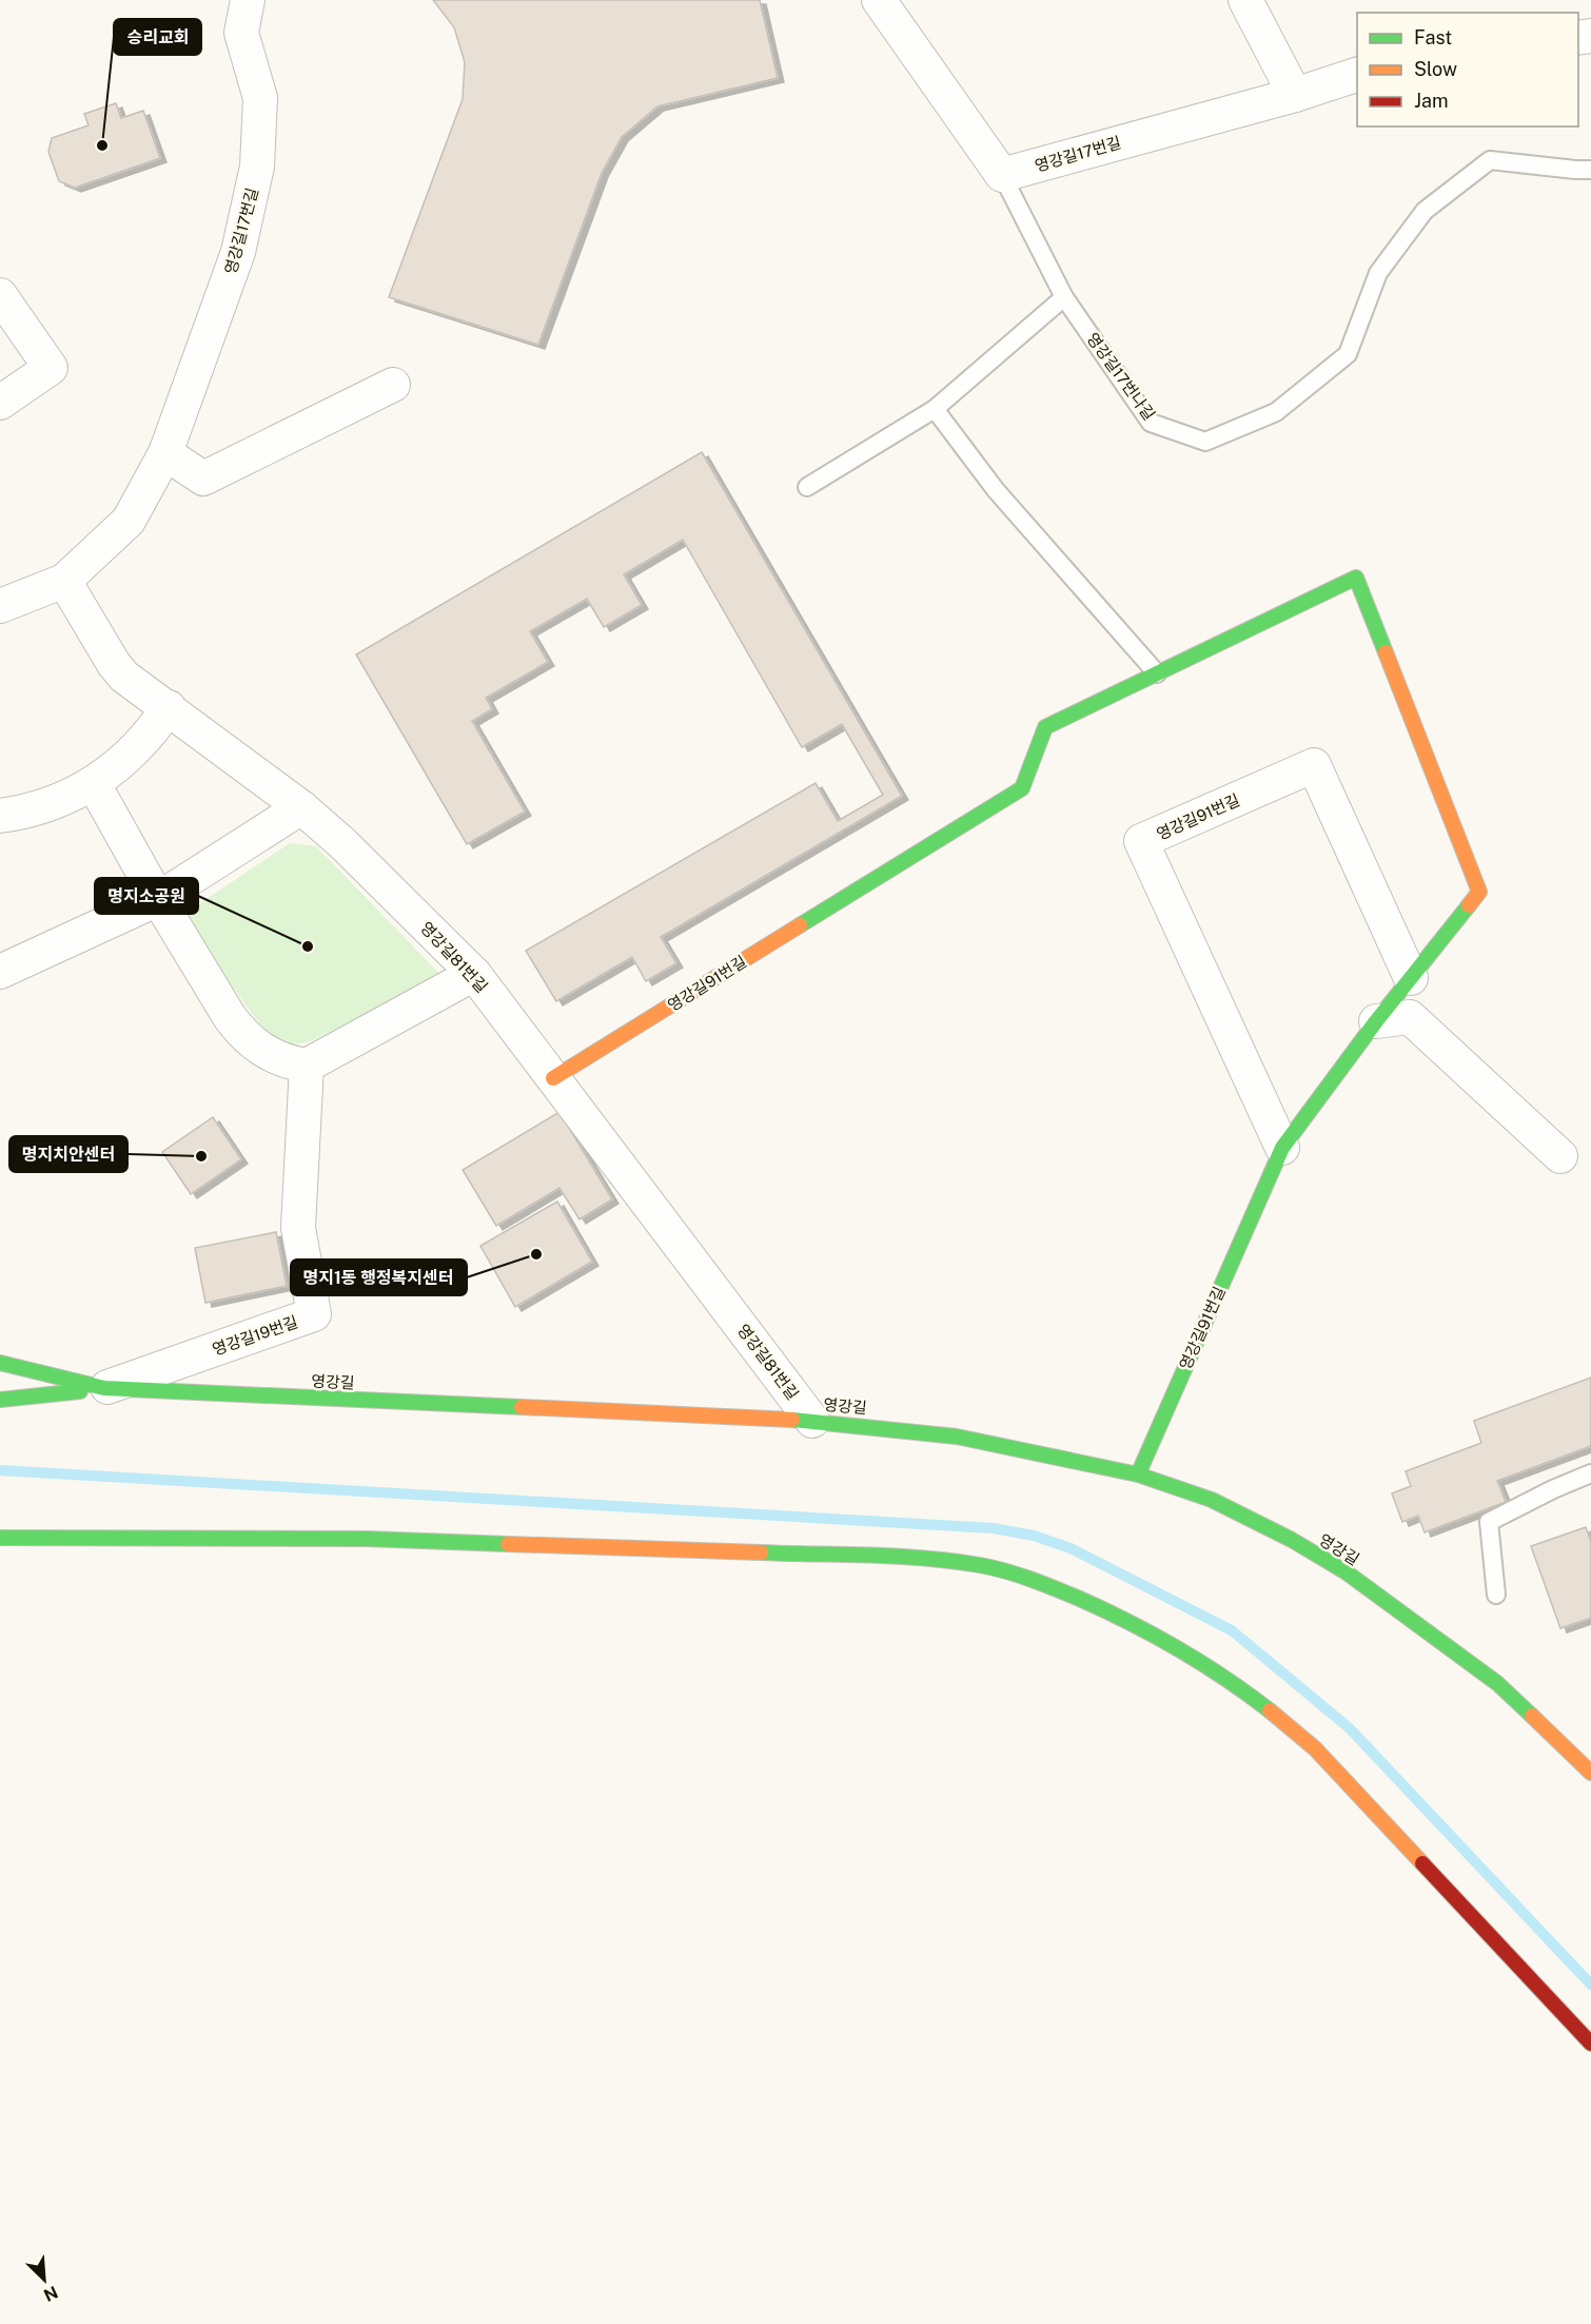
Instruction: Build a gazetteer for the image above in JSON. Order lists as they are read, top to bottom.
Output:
{
  "streets": {
    "street": [
      "영강길17번길",
      "영강길91번길",
      "영강길81번길",
      "영강길19번길",
      "영강길"
    ],
    "lane": ["영강길17번나길"]
  },
  "crossings": [
    ["영강길17번길", "영강길17번나길"],
    ["영강길17번길", "영강길81번길"],
    ["영강길91번길", "영강길81번길"],
    ["영강길91번길", "영강길"],
    ["영강길81번길", "영강길"],
    ["영강길19번길", "영강길"]
  ],
  "places": [
    "승리교회",
    "명지소공원",
    "명지치안센터",
    "명지1동 행정복지센터"
  ],
  "legend": ["Fast", "Slow", "Jam"],
  "north": "bottom right"
}
